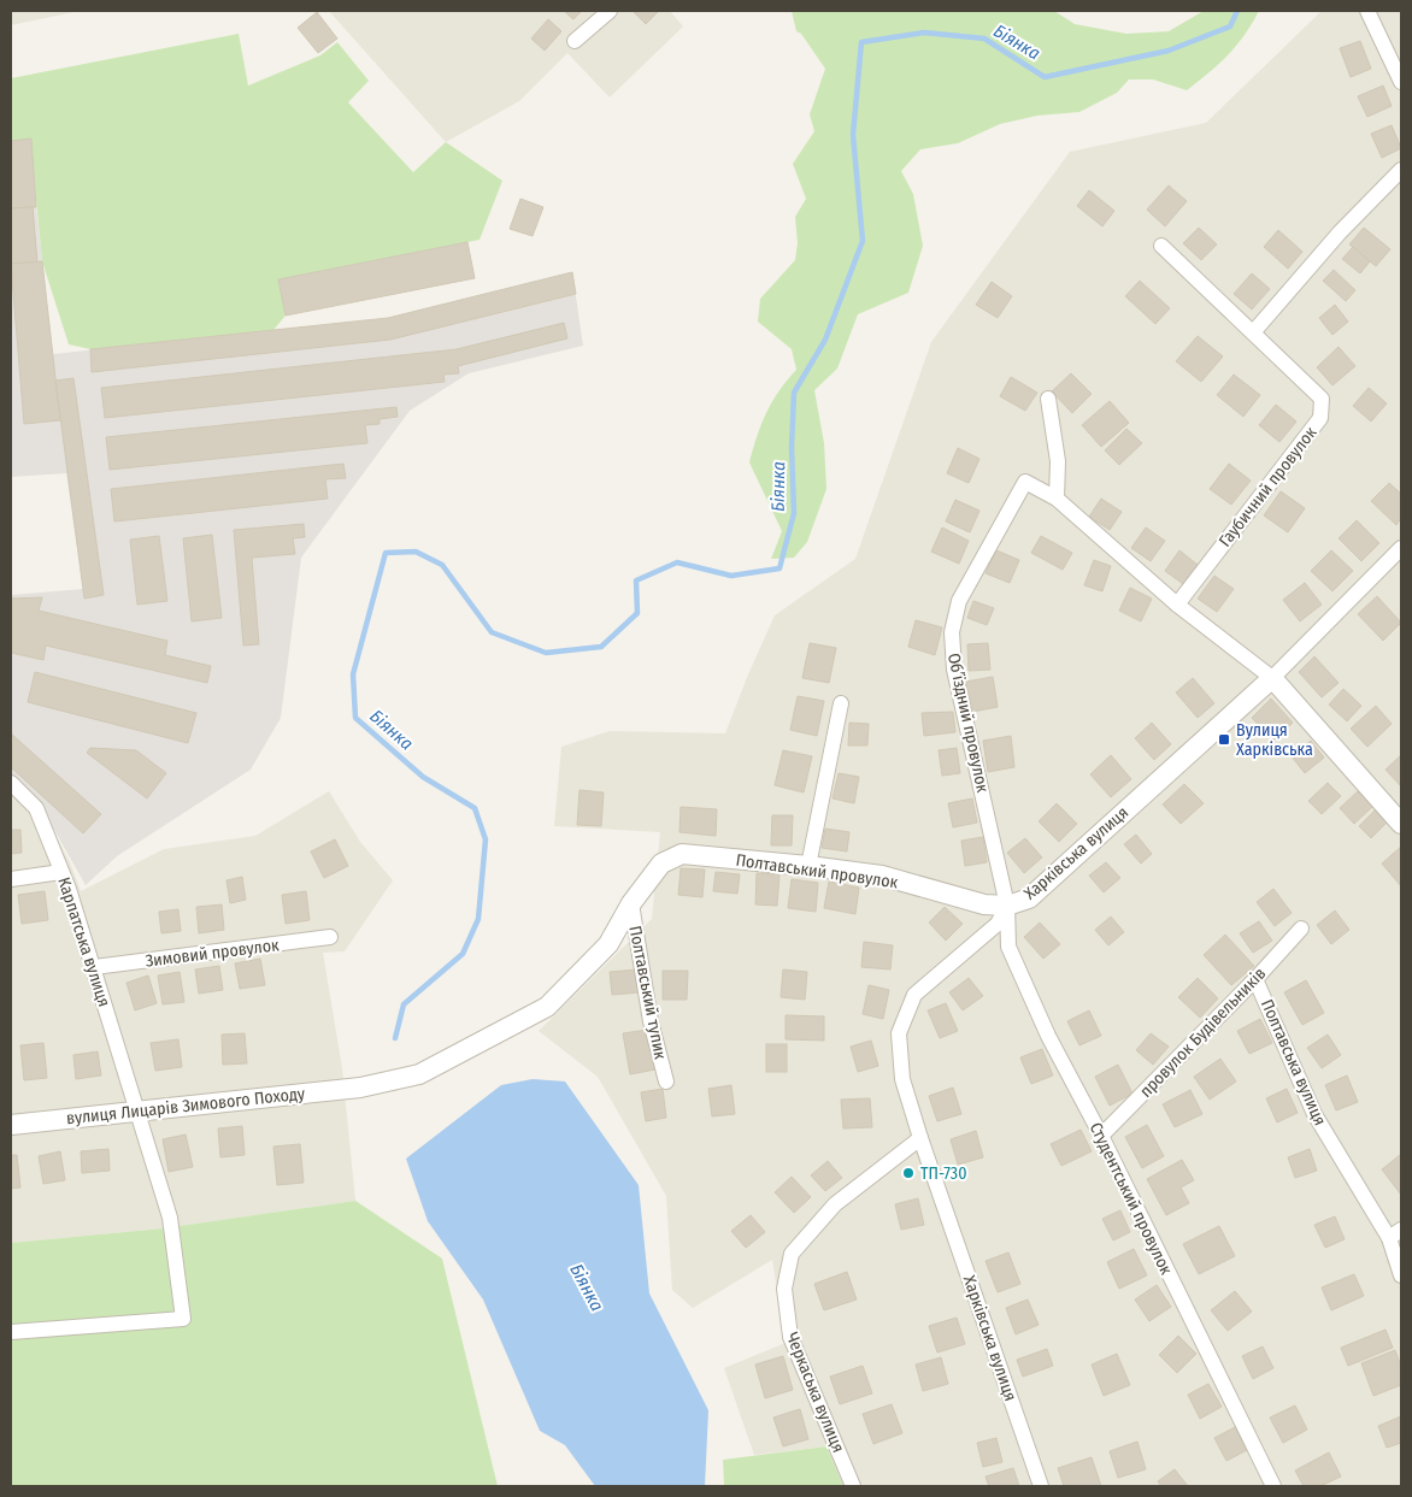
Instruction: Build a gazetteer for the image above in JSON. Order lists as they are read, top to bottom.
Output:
{
  "streets": {
    "street": [
      "Гаубичний провулок",
      "Обʼїздний провулок",
      "Харківська вулиця",
      "Полтавський провулок",
      "Карпатська вулиця",
      "Зимовий провулок",
      "Полтавський тупик",
      "провулок Будівельників",
      "Полтавська вулиця",
      "вулиця Лицарів Зимового Походу",
      "Студентський провулок",
      "Черкаська вулиця"
    ]
  },
  "crossings": [
    ["Гаубичний провулок", "Обʼїздний провулок"],
    ["Обʼїздний провулок", "Харківська вулиця"],
    ["Обʼїздний провулок", "Полтавський провулок"],
    ["Обʼїздний провулок", "Студентський провулок"],
    ["Харківська вулиця", "Полтавський провулок"],
    ["Харківська вулиця", "Студентський провулок"],
    ["Харківська вулиця", "Черкаська вулиця"],
    ["Полтавський провулок", "вулиця Лицарів Зимового Походу"],
    ["Полтавський провулок", "Студентський провулок"],
    ["Карпатська вулиця", "Зимовий провулок"],
    ["Карпатська вулиця", "вулиця Лицарів Зимового Походу"],
    ["Полтавський тупик", "вулиця Лицарів Зимового Походу"],
    ["провулок Будівельників", "Полтавська вулиця"],
    ["провулок Будівельників", "Студентський провулок"]
  ],
  "water": ["Біянка"],
  "places": {
    "transit": ["Вулиця Харківська"],
    "other": ["ТП-730"]
  }
}
